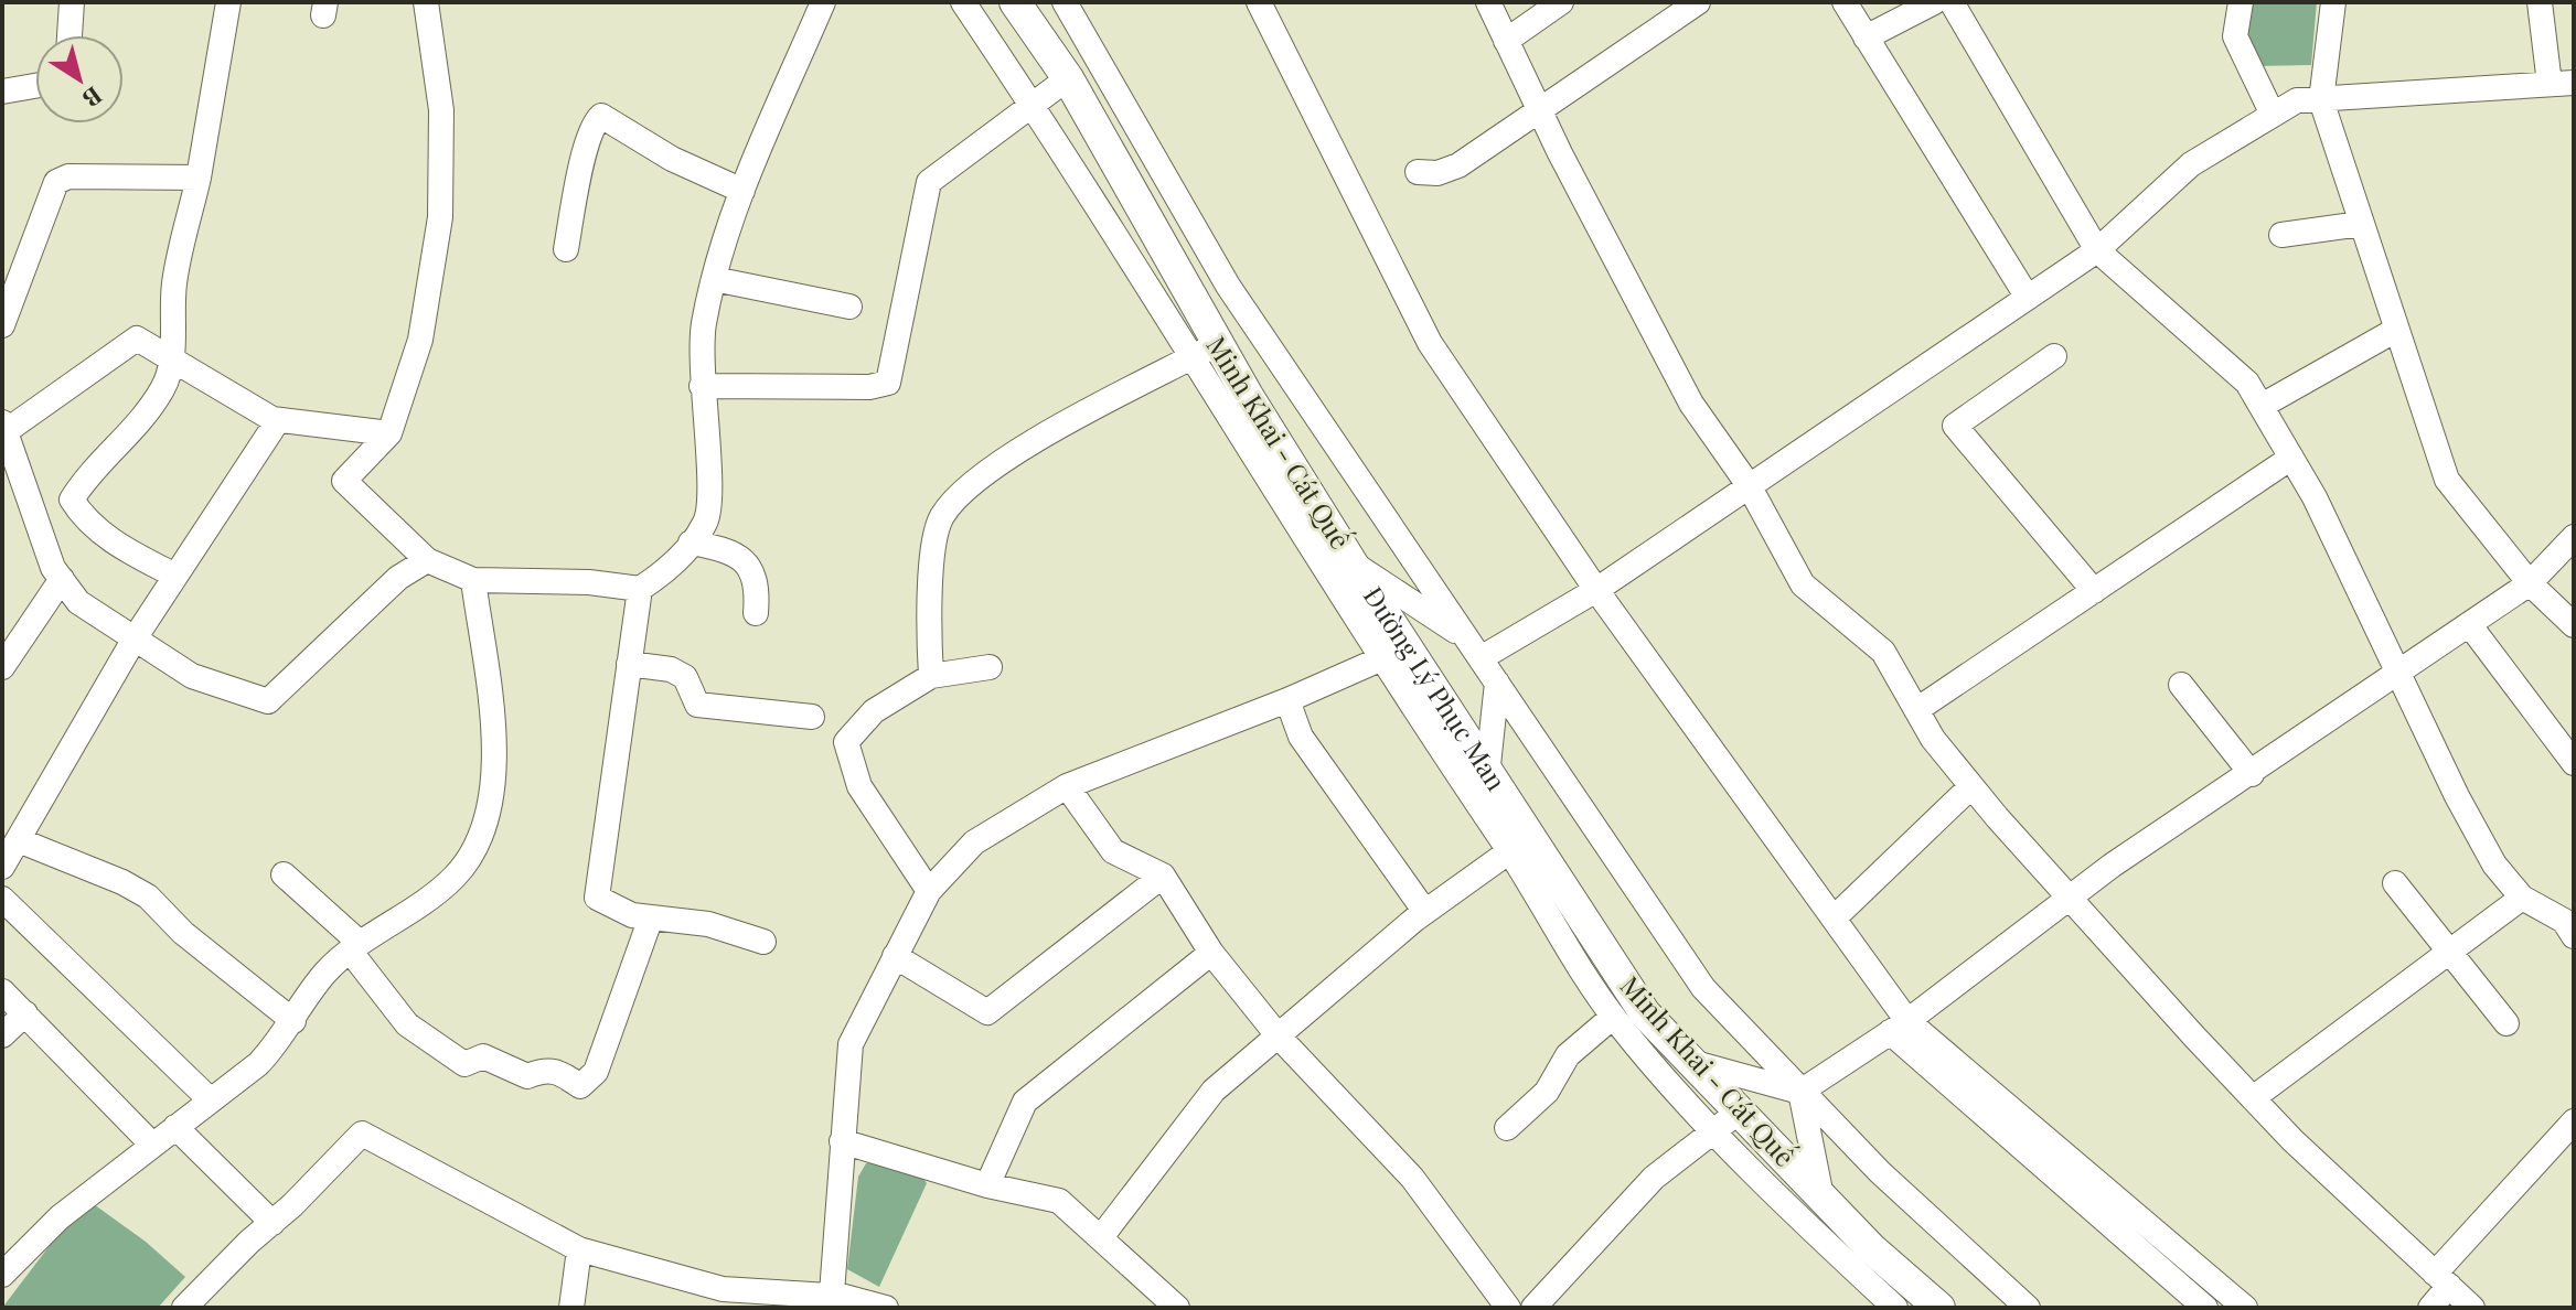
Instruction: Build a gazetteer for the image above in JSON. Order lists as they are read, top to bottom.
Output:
{
  "streets": {
    "main road": ["Đường Lý Phục Man"],
    "street": ["Minh Khai - Cát Quế"]
  },
  "crossings": [
    ["Minh Khai - Cát Quế", "Đường Lý Phục Man"]
  ],
  "north": "bottom right"
}
